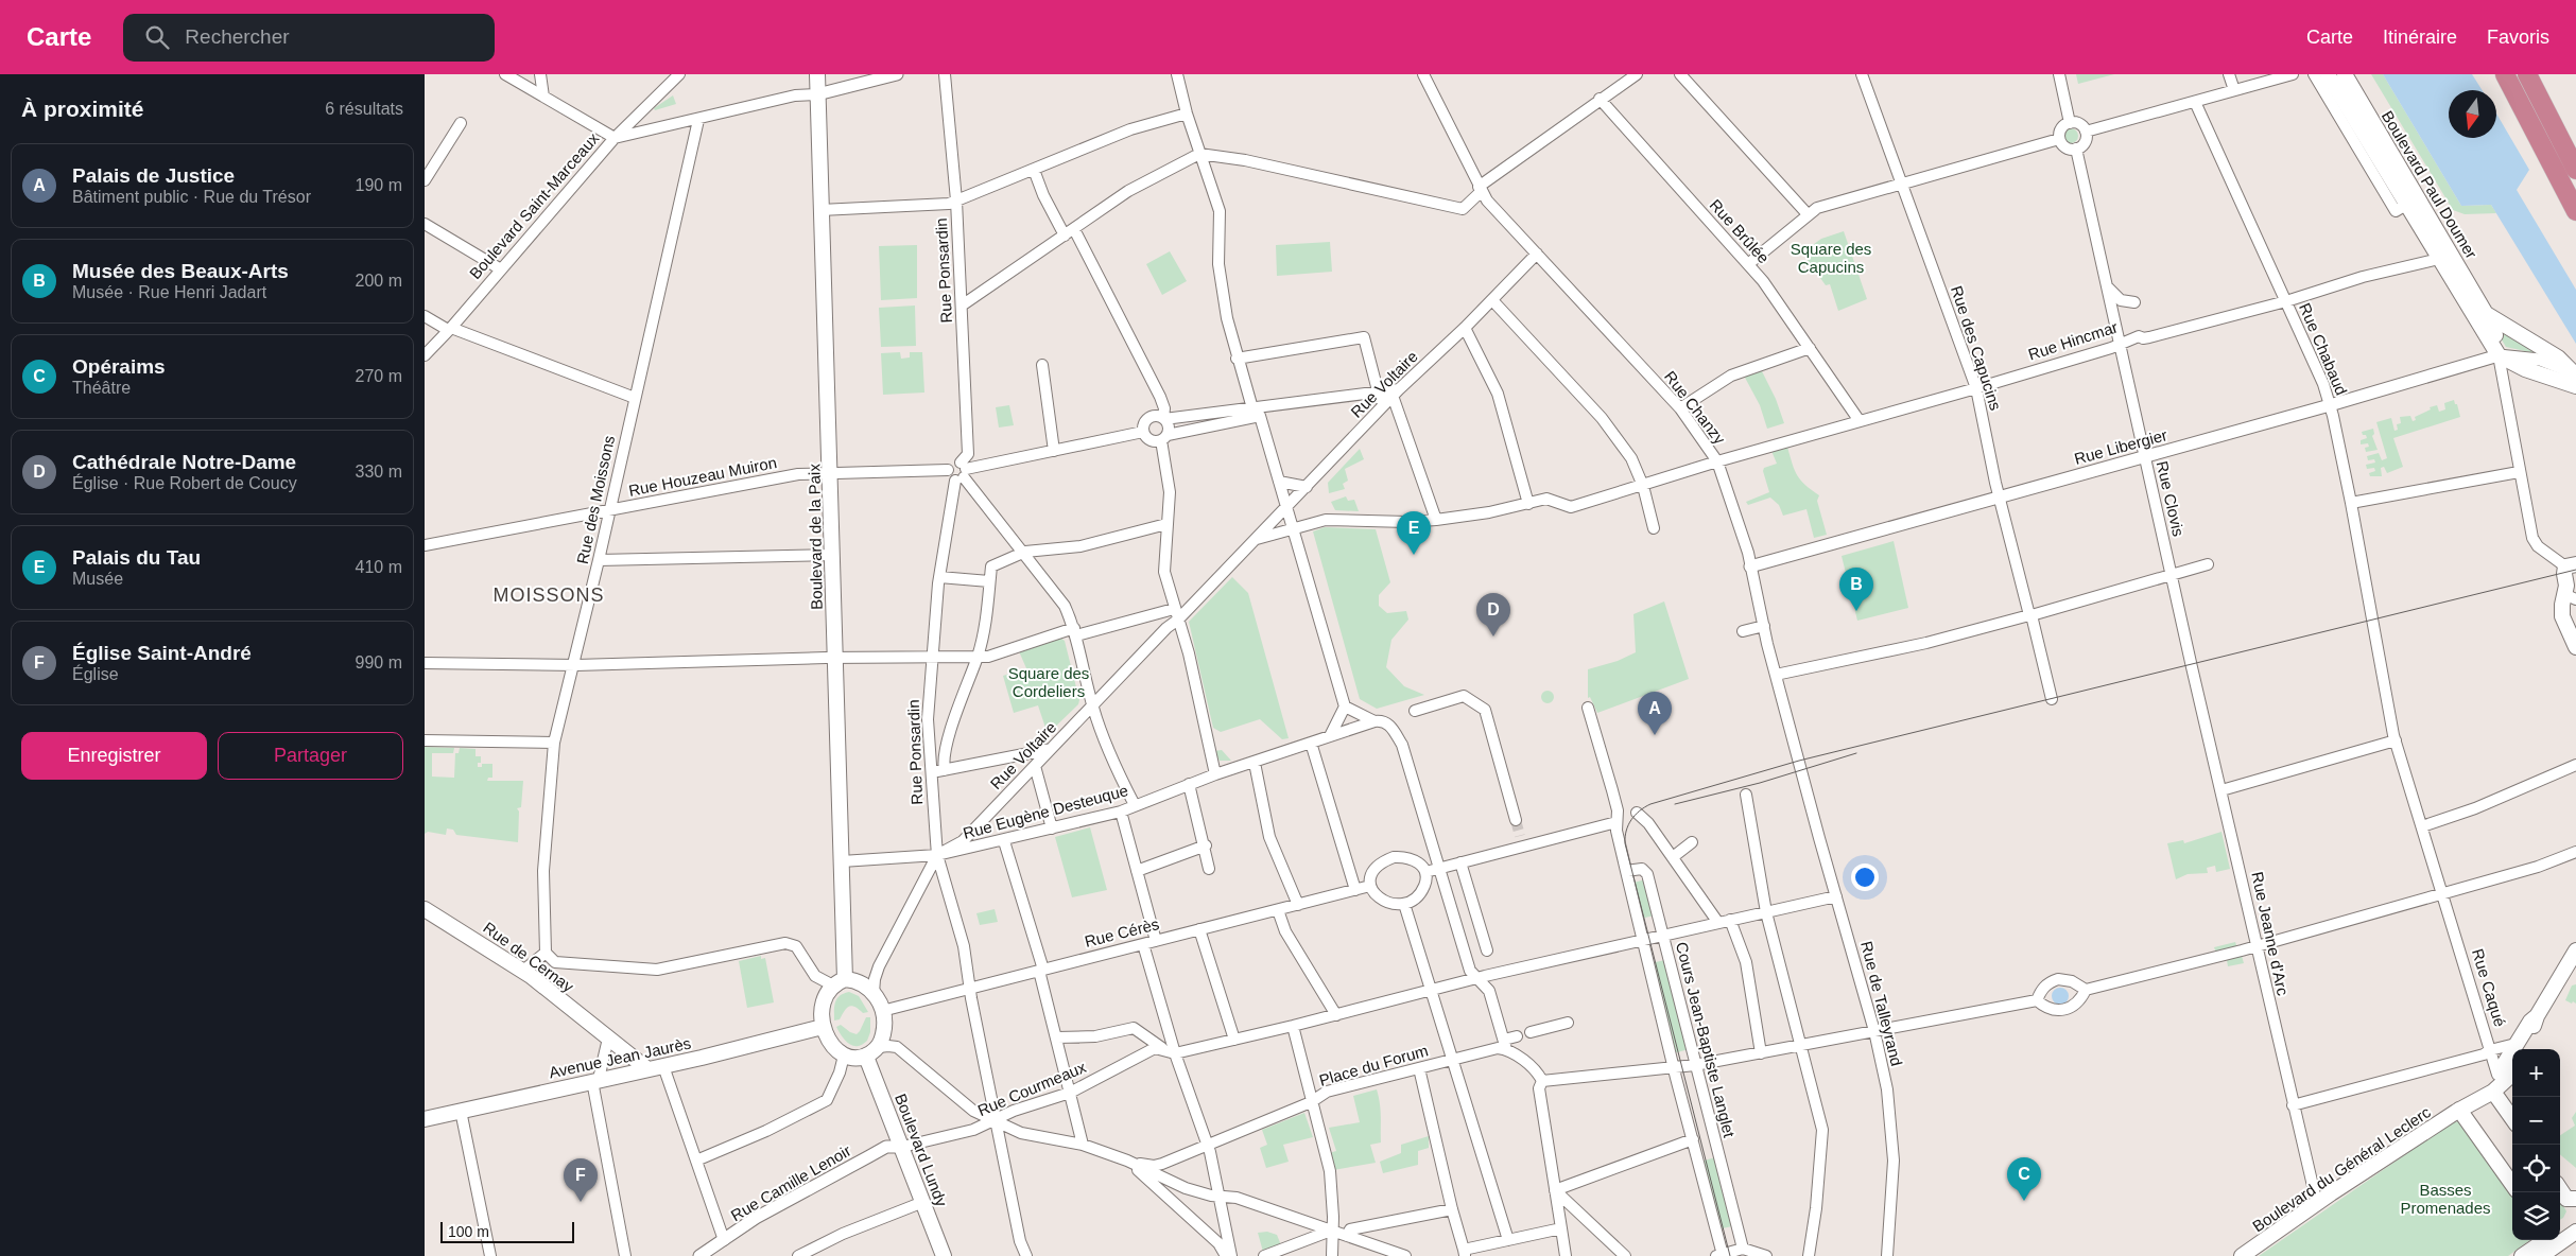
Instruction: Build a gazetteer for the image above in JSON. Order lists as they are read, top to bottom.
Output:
{
  "streets": {
    "main road": [
      "Boulevard Paul Doumer",
      "Boulevard de la Paix",
      "Rue de Cernay",
      "Avenue Jean Jaurès",
      "Boulevard Lundy",
      "Boulevard du Général Leclerc"
    ],
    "street": [
      "Boulevard Saint-Marceaux",
      "Rue Brûlée",
      "Rue Ponsardin",
      "Rue Hincmar",
      "Rue des Capucins",
      "Rue Chabaud",
      "Rue Voltaire",
      "Rue Chanzy",
      "Rue Libergier",
      "Rue Houzeau Muiron",
      "Rue Clovis",
      "Rue des Moissons",
      "Rue Eugène Desteuque",
      "Rue Cérès",
      "Rue Jeanne d'Arc",
      "Rue Caqué",
      "Rue de Talleyrand",
      "Cours Jean-Baptiste Langlet",
      "Place du Forum",
      "Rue Courmeaux",
      "Rue Camille Lenoir"
    ]
  },
  "crossings": [
    ["Boulevard Paul Doumer", "Rue Hincmar"],
    ["Boulevard Paul Doumer", "Rue Libergier"],
    ["Boulevard Saint-Marceaux", "Rue des Moissons"],
    ["Boulevard Saint-Marceaux", "Boulevard de la Paix"],
    ["Rue Brûlée", "Rue Hincmar"],
    ["Rue Ponsardin", "Rue Voltaire"],
    ["Rue Ponsardin", "Rue Houzeau Muiron"],
    ["Rue Ponsardin", "Rue Eugène Desteuque"],
    ["Rue Ponsardin", "Rue Cérès"],
    ["Rue Ponsardin", "Rue Courmeaux"],
    ["Rue Hincmar", "Rue des Capucins"],
    ["Rue Hincmar", "Rue Chabaud"],
    ["Rue Hincmar", "Rue Voltaire"],
    ["Rue Hincmar", "Rue Chanzy"],
    ["Rue Hincmar", "Rue Clovis"],
    ["Rue des Capucins", "Rue Libergier"],
    ["Rue Chabaud", "Rue Libergier"],
    ["Rue Chabaud", "Rue Caqué"],
    ["Rue Voltaire", "Rue Chanzy"],
    ["Rue Voltaire", "Rue Eugène Desteuque"],
    ["Rue Chanzy", "Rue Libergier"],
    ["Rue Chanzy", "Rue de Talleyrand"],
    ["Rue Libergier", "Rue Clovis"],
    ["Rue Houzeau Muiron", "Rue des Moissons"],
    ["Rue Houzeau Muiron", "Boulevard de la Paix"],
    ["Rue Clovis", "Rue Jeanne d'Arc"],
    ["Boulevard de la Paix", "Rue Eugène Desteuque"],
    ["Boulevard de la Paix", "Rue Cérès"],
    ["Boulevard de la Paix", "Avenue Jean Jaurès"],
    ["Boulevard de la Paix", "Boulevard Lundy"],
    ["Rue Cérès", "Avenue Jean Jaurès"],
    ["Rue Cérès", "Boulevard Lundy"],
    ["Rue Jeanne d'Arc", "Boulevard du Général Leclerc"],
    ["Rue de Cernay", "Avenue Jean Jaurès"],
    ["Avenue Jean Jaurès", "Boulevard Lundy"],
    ["Place du Forum", "Rue Courmeaux"],
    ["Rue Courmeaux", "Boulevard Lundy"],
    ["Rue Courmeaux", "Rue Camille Lenoir"],
    ["Boulevard Lundy", "Rue Camille Lenoir"]
  ],
  "districts": ["MOISSONS"],
  "parks": ["Square des Capucins", "Square des Cordeliers", "Basses Promenades"],
  "scale_bar": "100 m",
  "north": "bottom",
  "page": {
    "header": "Carte",
    "search": "Rechercher",
    "nav": ["Carte", "Itinéraire", "Favoris"],
    "heading": ["À proximité", "6 résultats"],
    "list": [
      {
        "mark": "A",
        "name": "Palais de Justice",
        "note": "Bâtiment public · Rue du Trésor",
        "value": "190 m"
      },
      {
        "mark": "B",
        "name": "Musée des Beaux-Arts",
        "note": "Musée · Rue Henri Jadart",
        "value": "200 m"
      },
      {
        "mark": "C",
        "name": "Opéraims",
        "note": "Théâtre",
        "value": "270 m"
      },
      {
        "mark": "D",
        "name": "Cathédrale Notre-Dame",
        "note": "Église · Rue Robert de Coucy",
        "value": "330 m"
      },
      {
        "mark": "E",
        "name": "Palais du Tau",
        "note": "Musée",
        "value": "410 m"
      },
      {
        "mark": "F",
        "name": "Église Saint-André",
        "note": "Église",
        "value": "990 m"
      }
    ],
    "pins": [
      "E",
      "B",
      "D",
      "A",
      "C",
      "F"
    ],
    "buttons": ["Enregistrer", "Partager"],
    "map_buttons": ["+", "−"],
    "scale": "100 m"
  }
}
